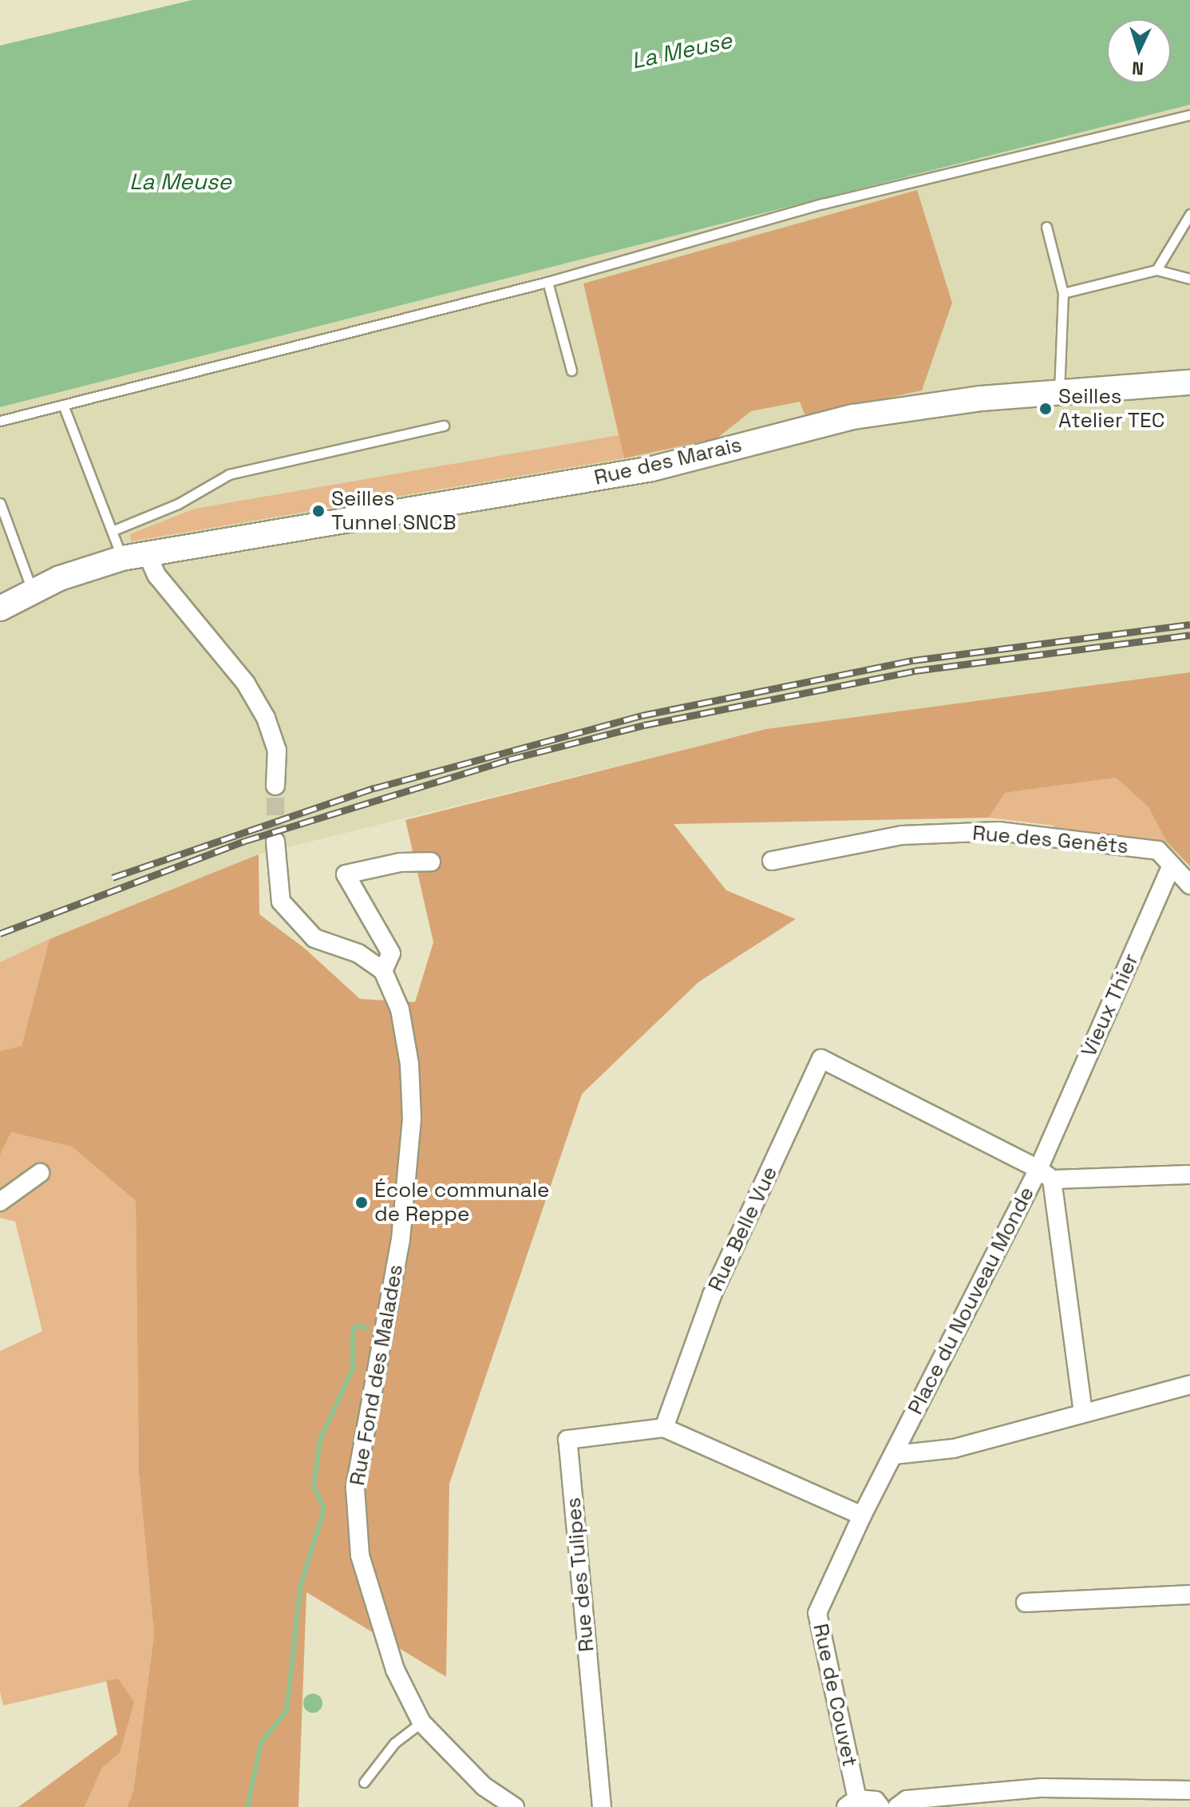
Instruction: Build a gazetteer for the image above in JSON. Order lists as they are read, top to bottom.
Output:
{
  "streets": {
    "main road": ["Rue des Marais"],
    "street": [
      "Rue des Genêts",
      "Vieux Thier",
      "Rue Belle Vue",
      "Place du Nouveau Monde",
      "Rue Fond des Malades",
      "Rue des Tulipes",
      "Rue de Couvet"
    ]
  },
  "crossings": [
    ["Rue des Genêts", "Vieux Thier"],
    ["Vieux Thier", "Rue Belle Vue"],
    ["Vieux Thier", "Place du Nouveau Monde"],
    ["Rue Belle Vue", "Place du Nouveau Monde"],
    ["Rue Belle Vue", "Rue des Tulipes"],
    ["Place du Nouveau Monde", "Rue de Couvet"]
  ],
  "water": ["La Meuse"],
  "places": ["Seilles Atelier TEC", "Seilles Tunnel SNCB", "École communale de Reppe"],
  "north": "bottom"
}
